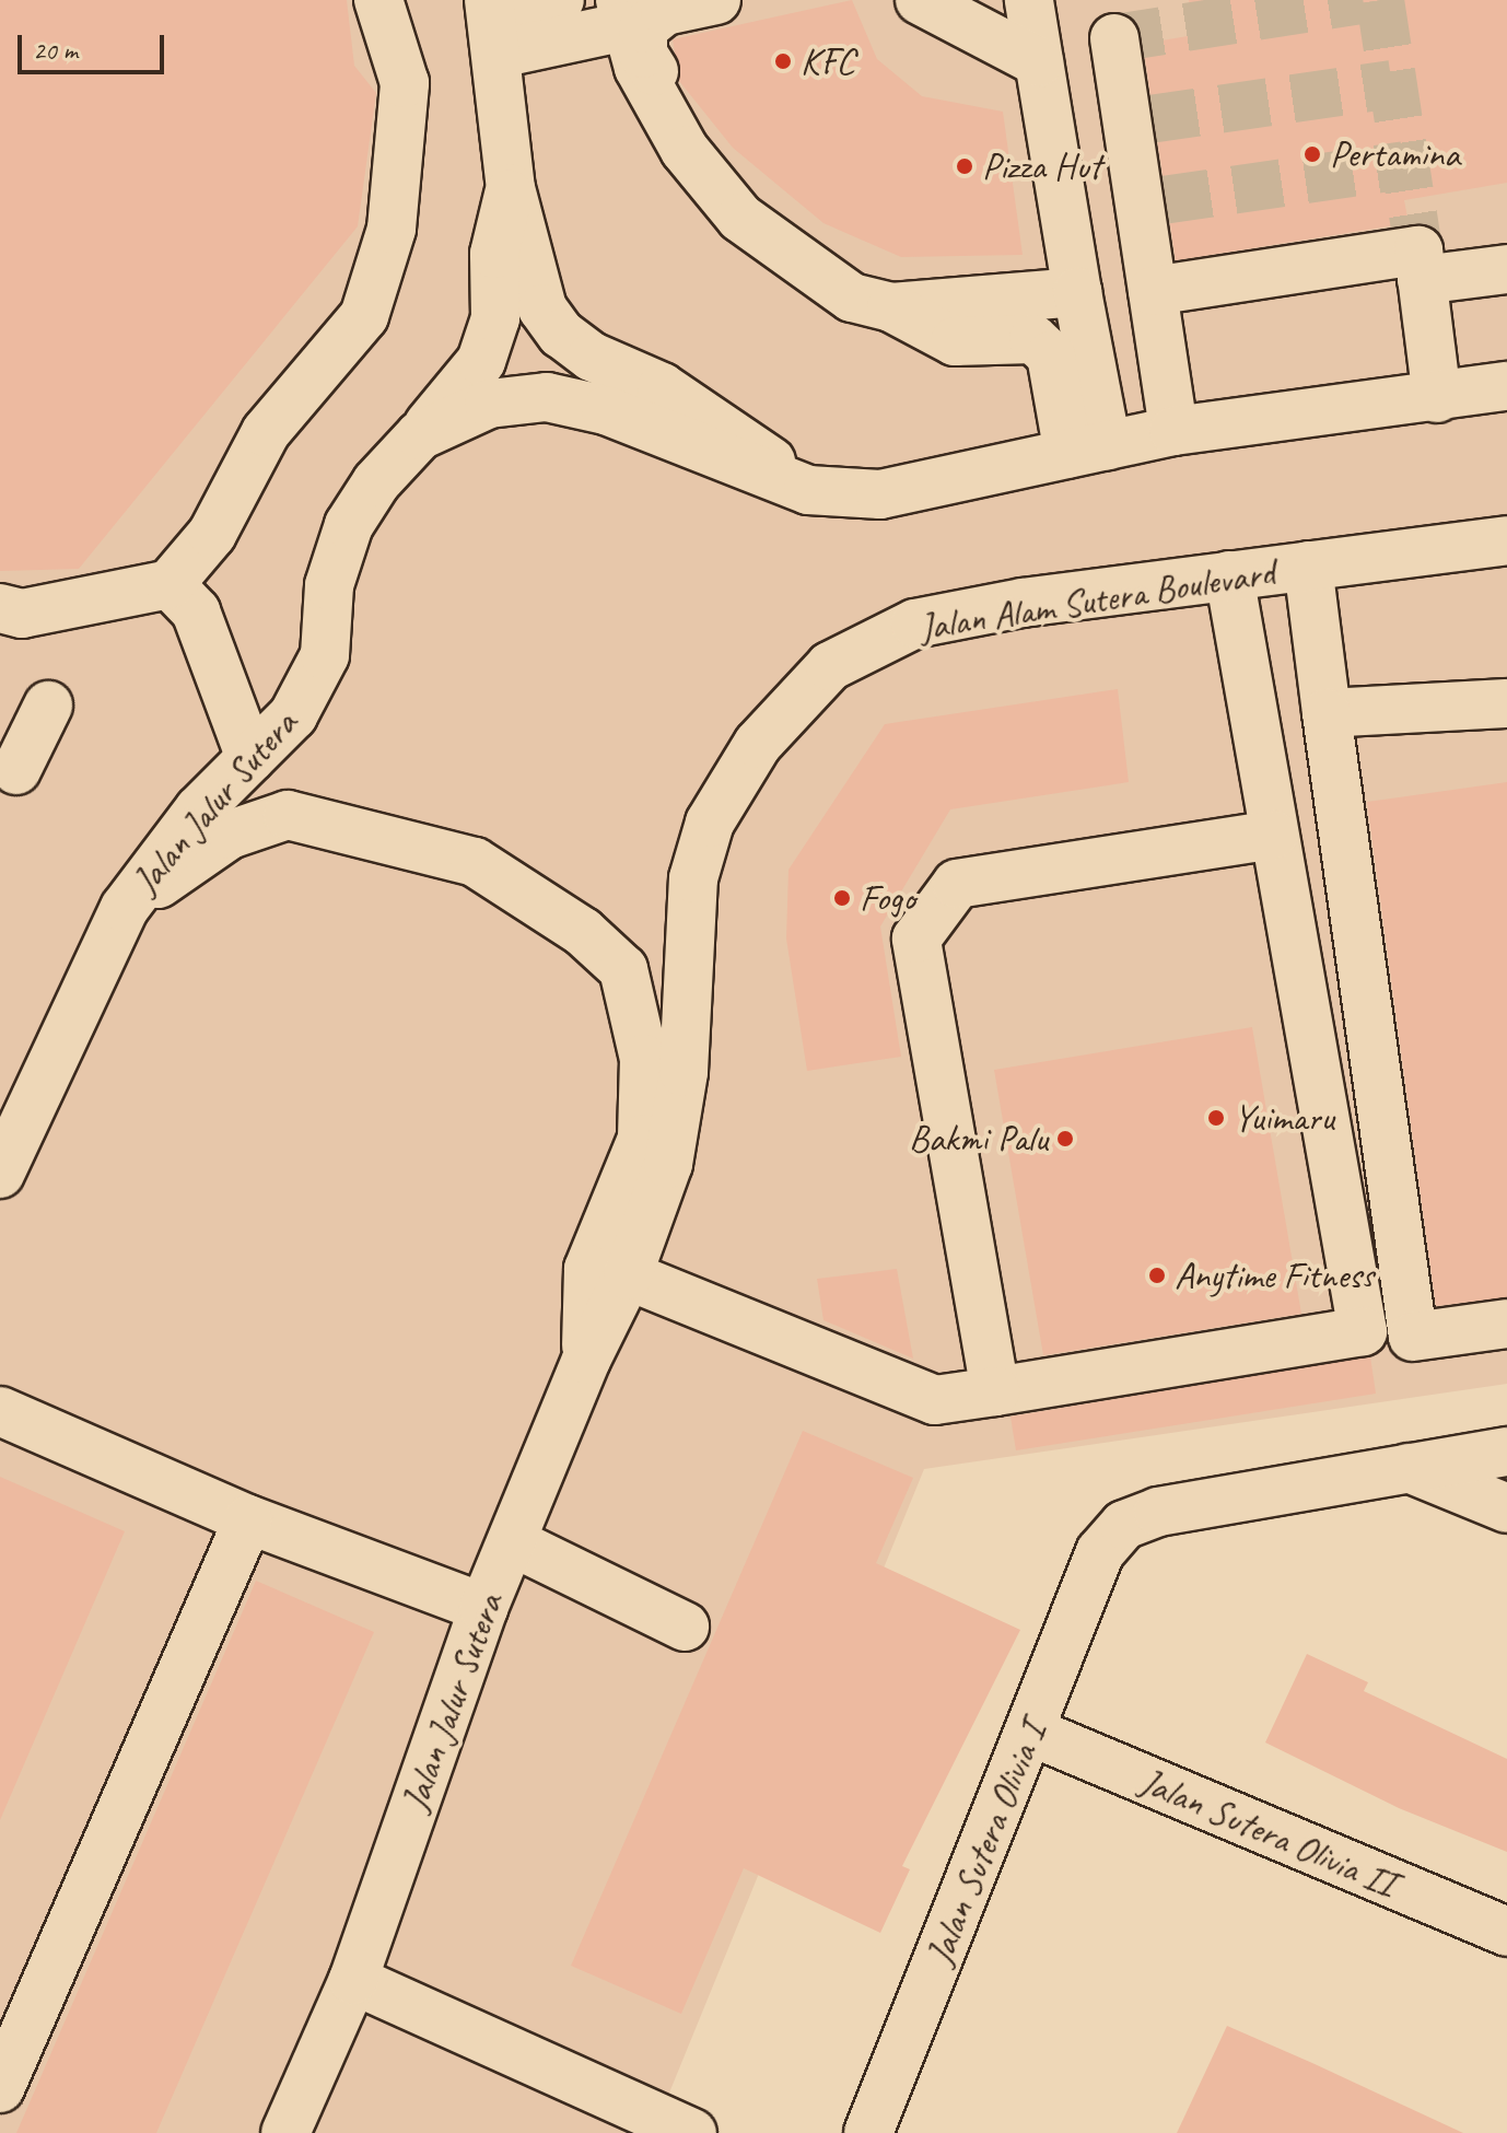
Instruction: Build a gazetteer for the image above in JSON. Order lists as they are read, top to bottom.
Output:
{
  "streets": {
    "main road": [
      "Jalan Alam Sutera Boulevard",
      "Jalan Jalur Sutera",
      "Jalan Sutera Olivia II",
      "Jalan Sutera Olivia I"
    ]
  },
  "crossings": [
    ["Jalan Alam Sutera Boulevard", "Jalan Jalur Sutera"],
    ["Jalan Sutera Olivia II", "Jalan Sutera Olivia I"]
  ],
  "places": [
    "KFC",
    "Pertamina",
    "Pizza Hut",
    "Fogo",
    "Yuimaru",
    "Bakmi Palu",
    "Anytime Fitness"
  ],
  "scale_bar": "20 m"
}
